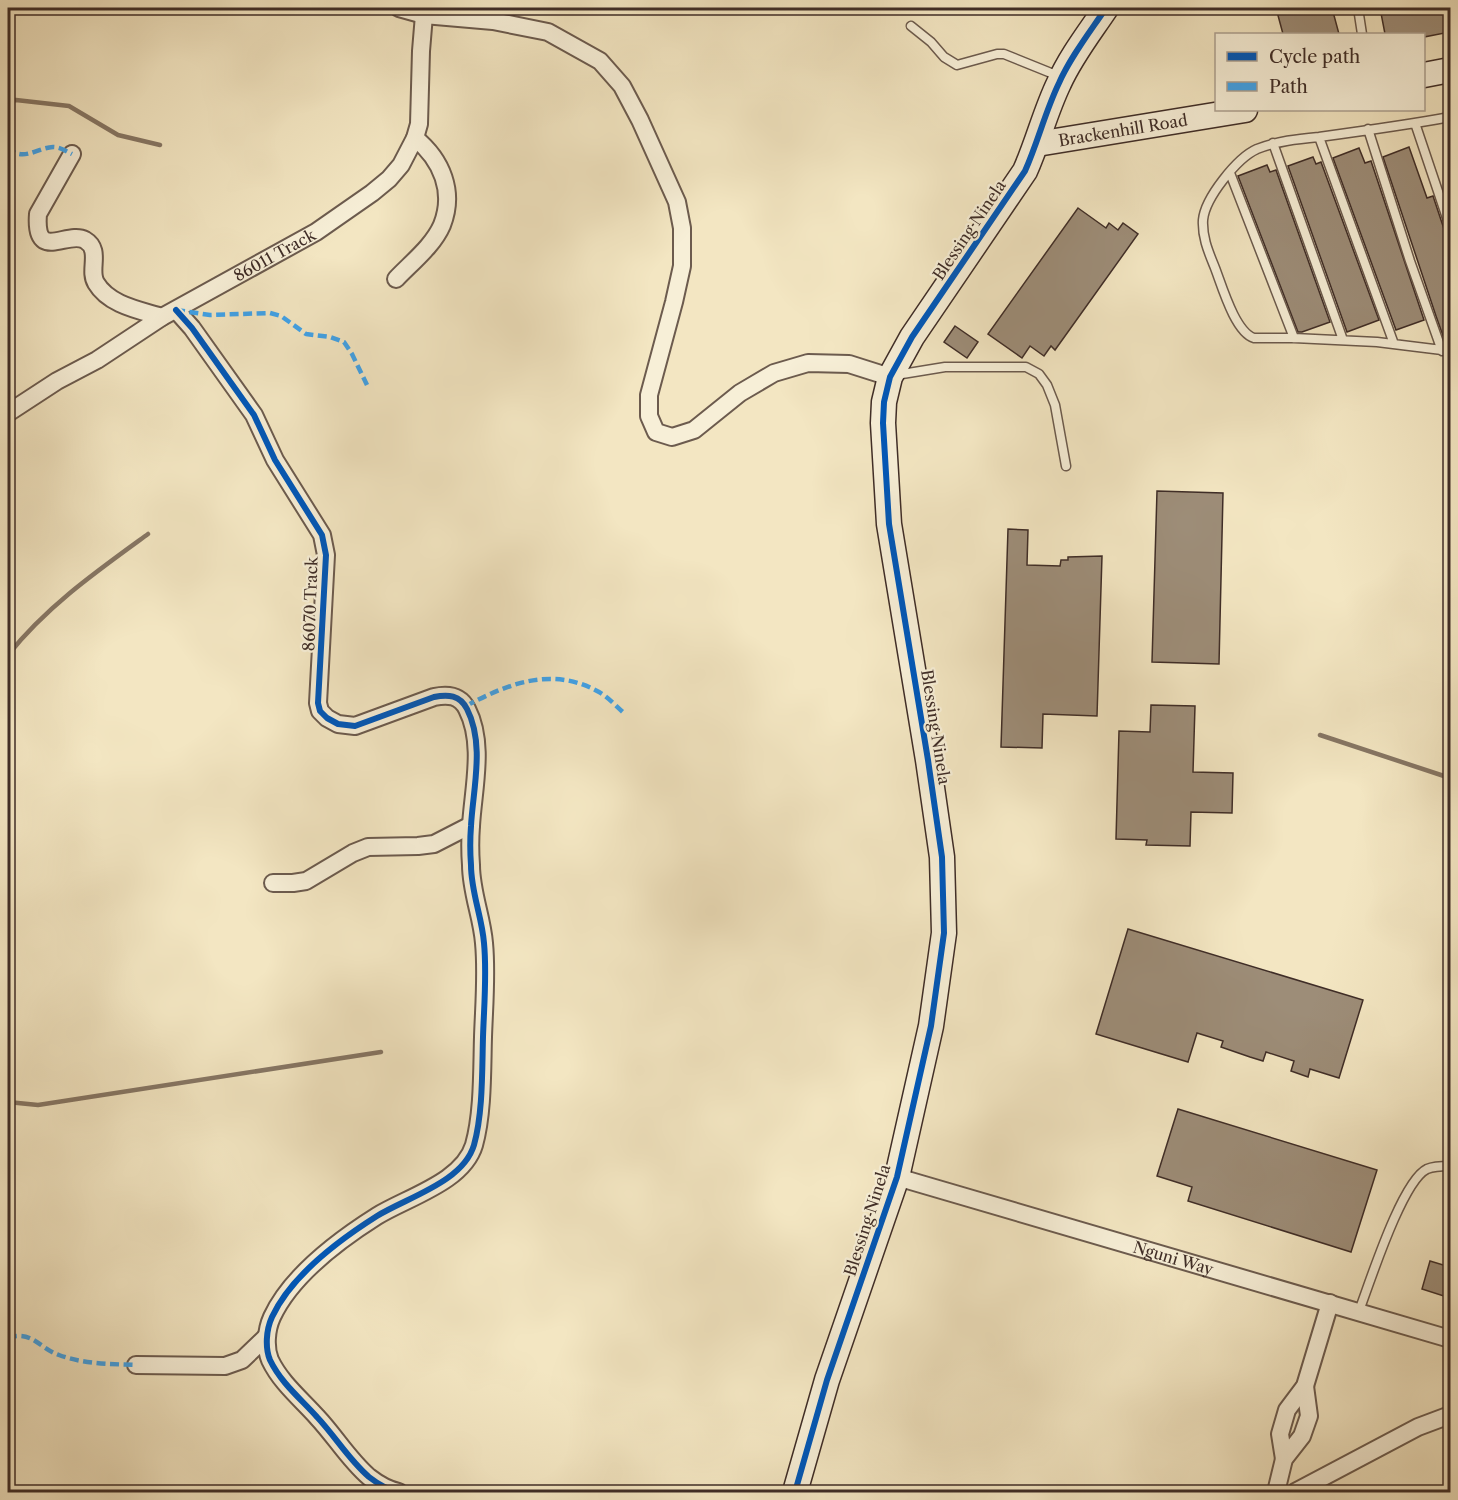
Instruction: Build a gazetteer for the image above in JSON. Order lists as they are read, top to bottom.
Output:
{
  "streets": {
    "street": [
      "Brackenhill Road",
      "Blessing Ninela",
      "86011 Track",
      "86070 Track",
      "Nguni Way"
    ]
  },
  "crossings": [
    ["Brackenhill Road", "Blessing Ninela"],
    ["Blessing Ninela", "Nguni Way"],
    ["86011 Track", "86070 Track"]
  ],
  "legend": ["Cycle path", "Path"]
}
